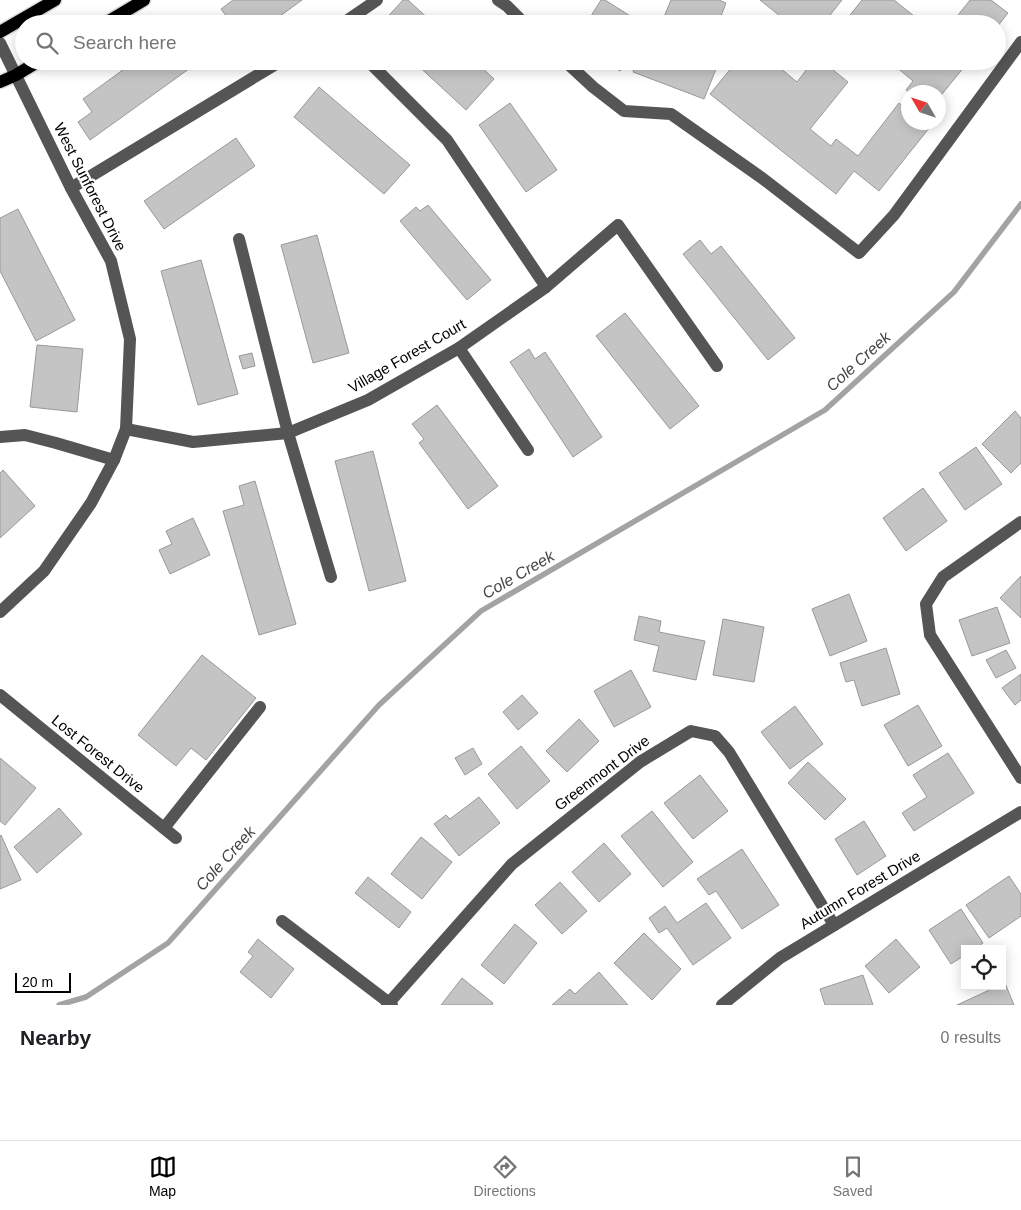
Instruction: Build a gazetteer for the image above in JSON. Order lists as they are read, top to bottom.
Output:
{
  "streets": {
    "street": [
      "West Sunforest Drive",
      "Village Forest Court",
      "Lost Forest Drive",
      "Greenmont Drive",
      "Autumn Forest Drive"
    ]
  },
  "crossings": [
    ["West Sunforest Drive", "Village Forest Court"],
    ["Greenmont Drive", "Autumn Forest Drive"]
  ],
  "water": ["Cole Creek"],
  "scale_bar": "20 m",
  "north": "top left",
  "page": {
    "search": "Search here",
    "scale": "20 m",
    "heading": ["Nearby", "0 results"],
    "nav": ["Map", "Directions", "Saved"]
  }
}
